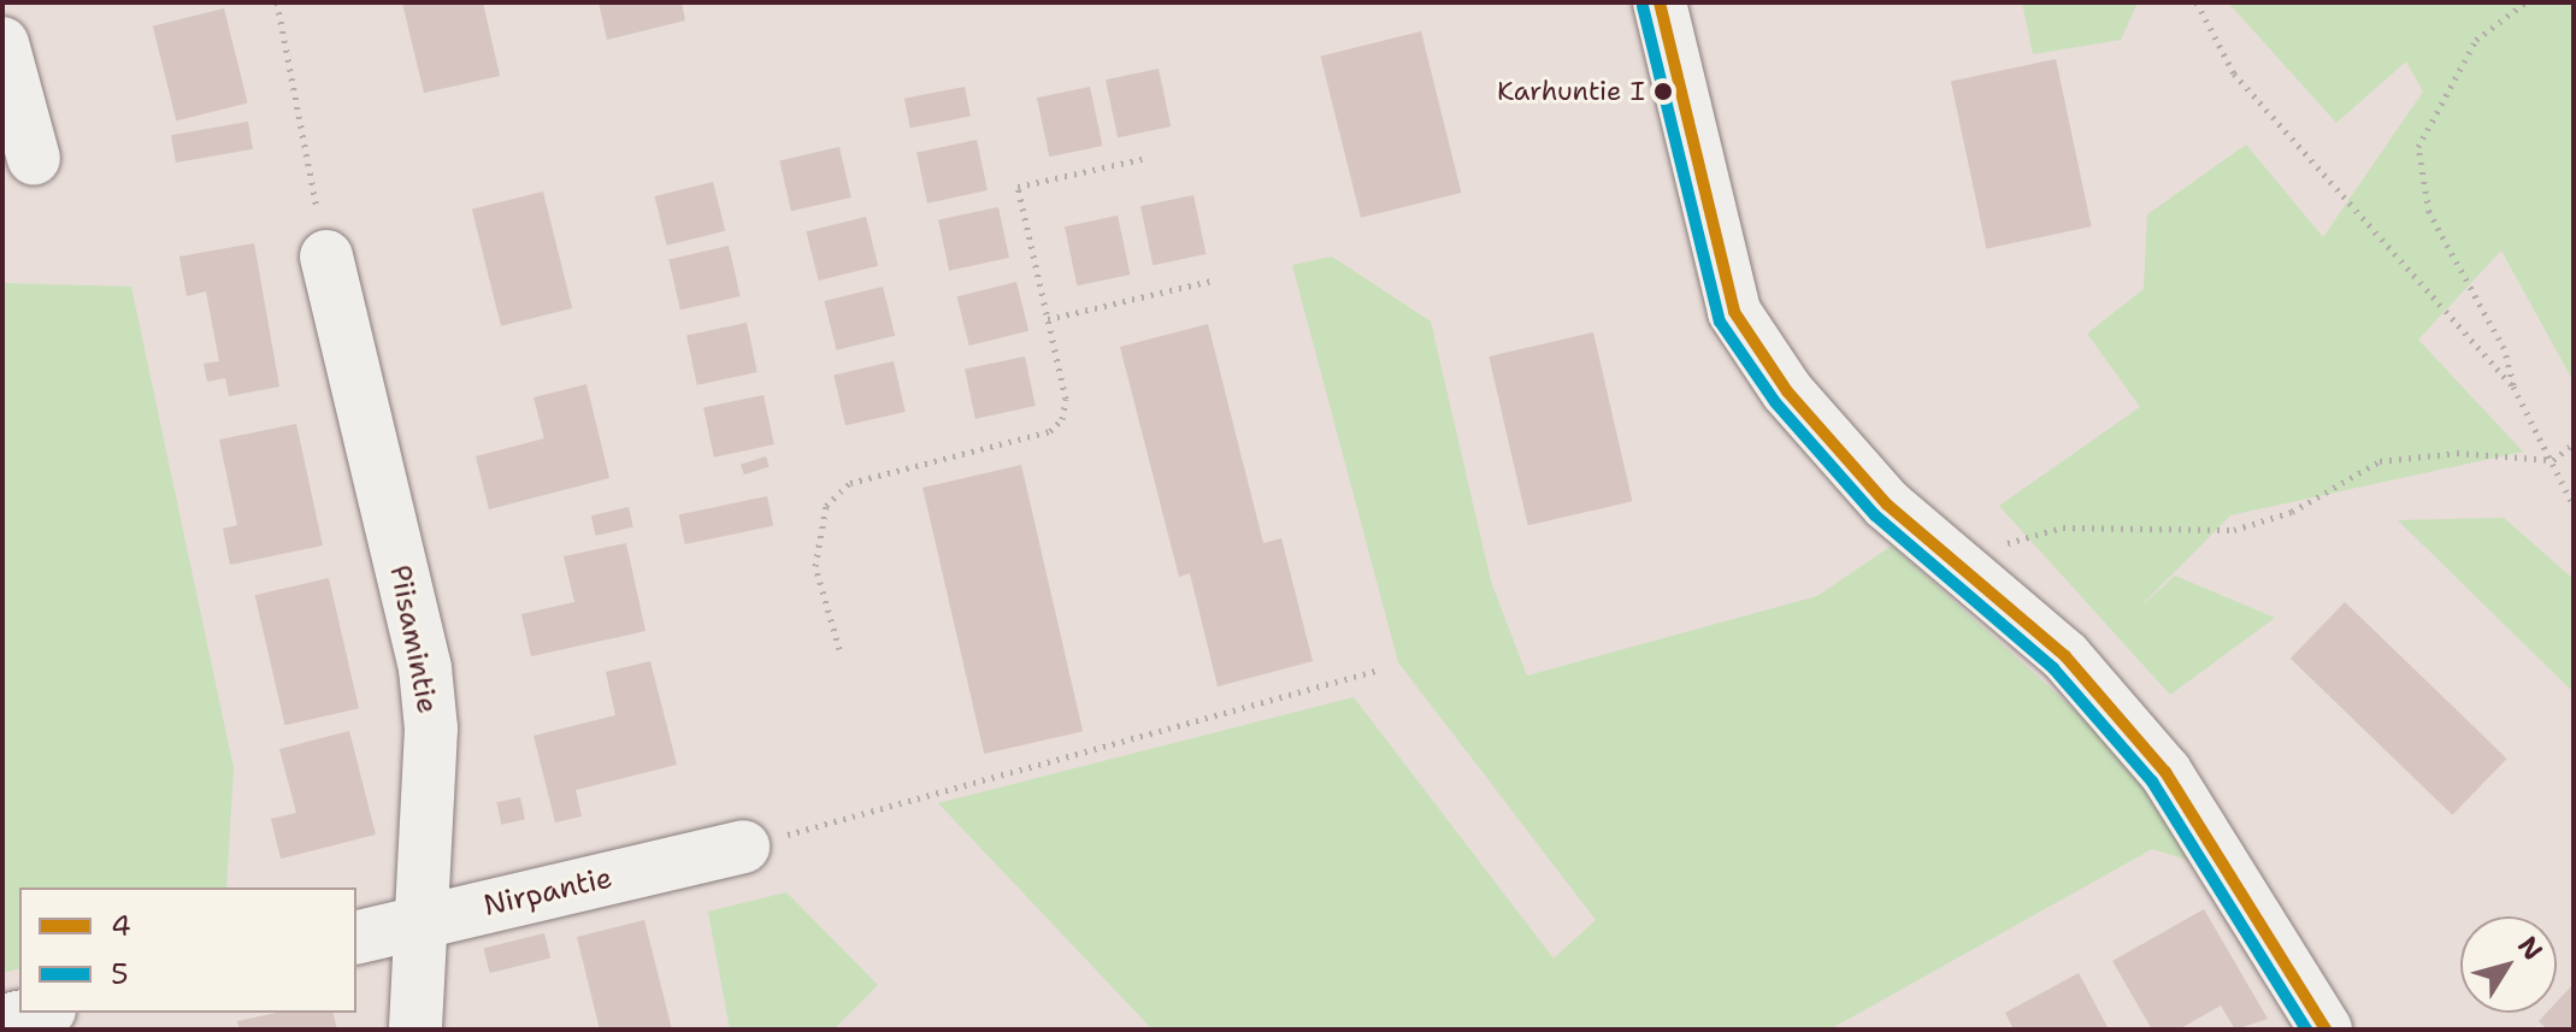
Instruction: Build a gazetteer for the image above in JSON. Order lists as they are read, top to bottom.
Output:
{
  "streets": {
    "street": ["Piisamintie", "Nirpantie"]
  },
  "crossings": [
    ["Piisamintie", "Nirpantie"]
  ],
  "places": ["Karhuntie I"],
  "lines": ["transit line 4", "transit line 5"],
  "legend": ["4", "5"],
  "north": "top right"
}
